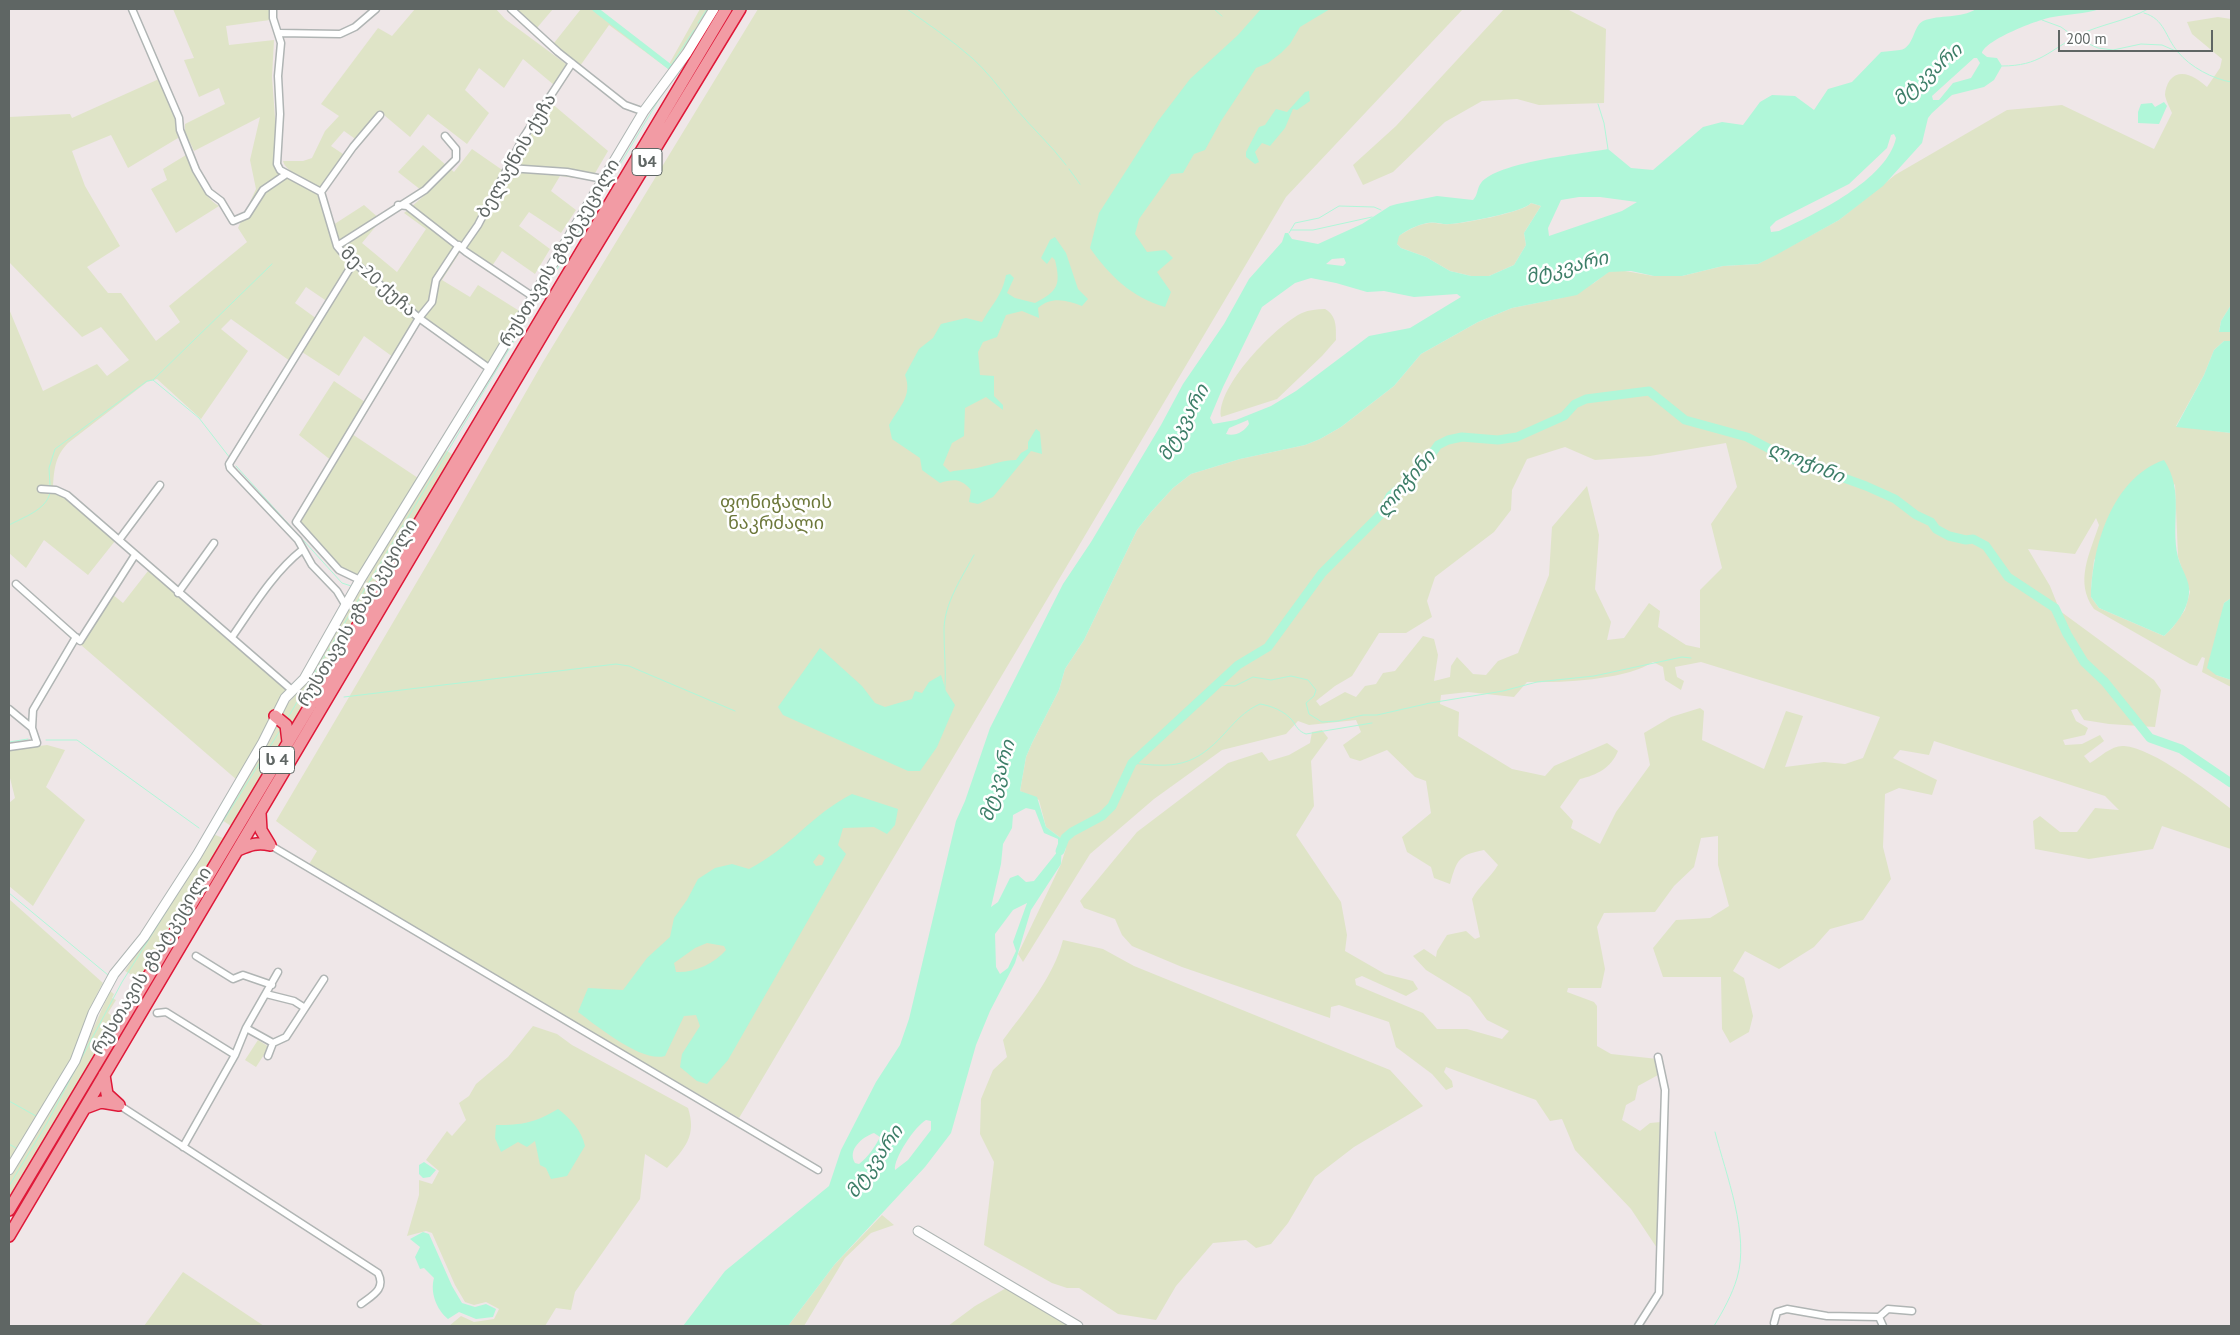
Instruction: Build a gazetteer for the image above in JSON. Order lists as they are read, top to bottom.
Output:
{
  "streets": {
    "highway": ["ს4", "რუსთავის გზატკეცილი", "ს 4"],
    "street": ["ბელაქნის ქუჩა", "მე-20 ქუჩა"]
  },
  "crossings": [
    ["ბელაქნის ქუჩა", "მე-20 ქუჩა"]
  ],
  "water": ["მტკვარი", "ლოჭინი"],
  "parks": ["ფონიჭალის ნაკრძალი"],
  "scale_bar": "200 m"
}
